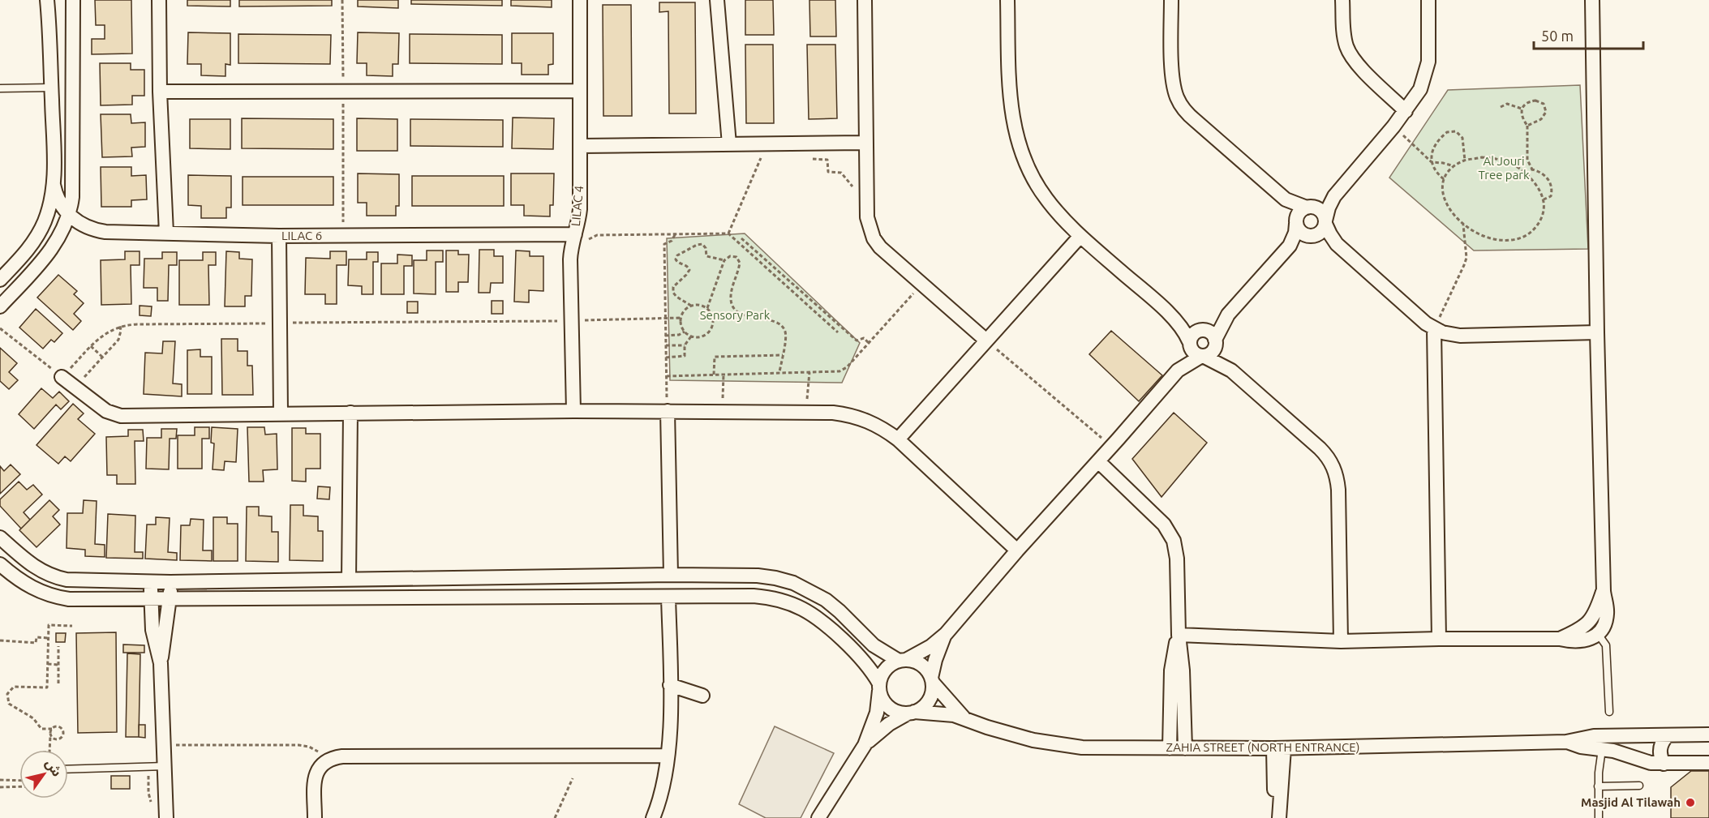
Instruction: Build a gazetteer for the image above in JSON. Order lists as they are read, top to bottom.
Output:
{
  "streets": {
    "street": ["LILAC 4", "LILAC 6", "ZAHIA STREET (NORTH ENTRANCE)"]
  },
  "crossings": [
    ["LILAC 4", "LILAC 6"]
  ],
  "parks": ["Al Jouri Tree park", "Sensory Park"],
  "places": ["Masjid Al Tilawah"],
  "scale_bar": "50 m",
  "north": "top right"
}
